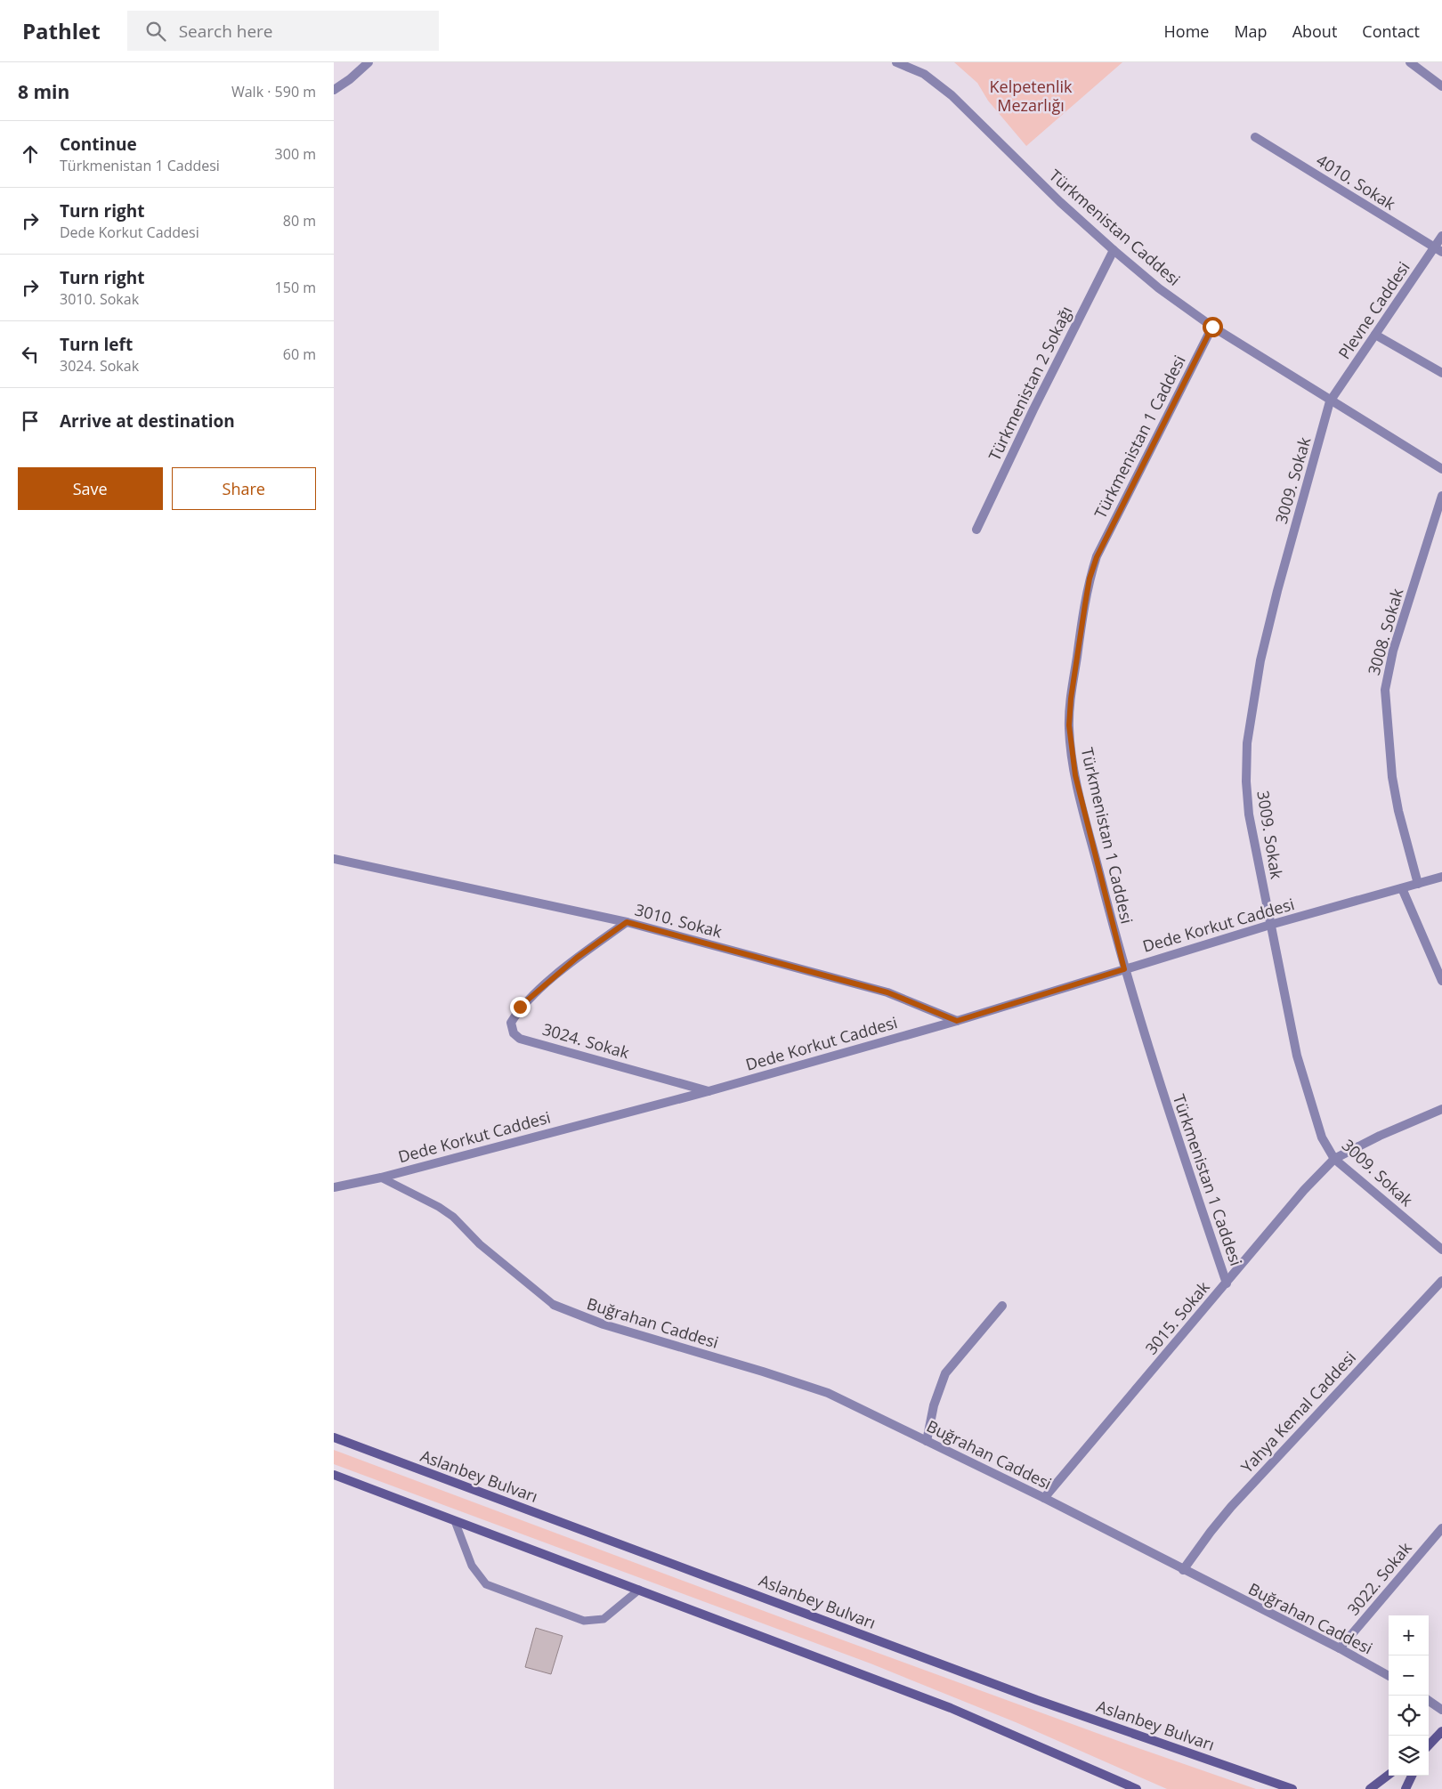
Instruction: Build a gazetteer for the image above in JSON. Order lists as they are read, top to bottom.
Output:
{
  "streets": {
    "main road": ["Aslanbey Bulvarı"],
    "street": [
      "4010. Sokak",
      "Türkmenistan Caddesi",
      "Plevne Caddesi",
      "Türkmenistan 2 Sokağı",
      "Türkmenistan 1 Caddesi",
      "3009. Sokak",
      "3008. Sokak",
      "3010. Sokak",
      "Dede Korkut Caddesi",
      "3024. Sokak",
      "3015. Sokak",
      "Buğrahan Caddesi",
      "Yahya Kemal Caddesi",
      "3022. Sokak"
    ]
  },
  "crossings": [
    ["4010. Sokak", "Plevne Caddesi"],
    ["Türkmenistan Caddesi", "Plevne Caddesi"],
    ["Türkmenistan Caddesi", "Türkmenistan 2 Sokağı"],
    ["Türkmenistan Caddesi", "Türkmenistan 1 Caddesi"],
    ["Türkmenistan Caddesi", "3009. Sokak"],
    ["Plevne Caddesi", "3009. Sokak"],
    ["Türkmenistan 1 Caddesi", "Dede Korkut Caddesi"],
    ["Türkmenistan 1 Caddesi", "3015. Sokak"],
    ["3009. Sokak", "Dede Korkut Caddesi"],
    ["3009. Sokak", "3015. Sokak"],
    ["3008. Sokak", "Dede Korkut Caddesi"],
    ["3010. Sokak", "Dede Korkut Caddesi"],
    ["3010. Sokak", "3024. Sokak"],
    ["Dede Korkut Caddesi", "3024. Sokak"],
    ["3015. Sokak", "Buğrahan Caddesi"],
    ["Buğrahan Caddesi", "Yahya Kemal Caddesi"],
    ["Buğrahan Caddesi", "3022. Sokak"]
  ],
  "parks": ["Kelpetenlik Mezarlığı"],
  "page": {
    "header": "Pathlet",
    "search": "Search here",
    "nav": [
      "Home",
      "Map",
      "About",
      "Contact"
    ],
    "heading": ["8 min", "Walk · 590 m"],
    "list": [
      ["Continue", "Türkmenistan 1 Caddesi", "300 m"],
      ["Turn right", "Dede Korkut Caddesi", "80 m"],
      ["Turn right", "3010. Sokak", "150 m"],
      ["Turn left", "3024. Sokak", "60 m"],
      "Arrive at destination"
    ],
    "buttons": ["Save", "Share"],
    "map_buttons": ["+", "−"]
  }
}
